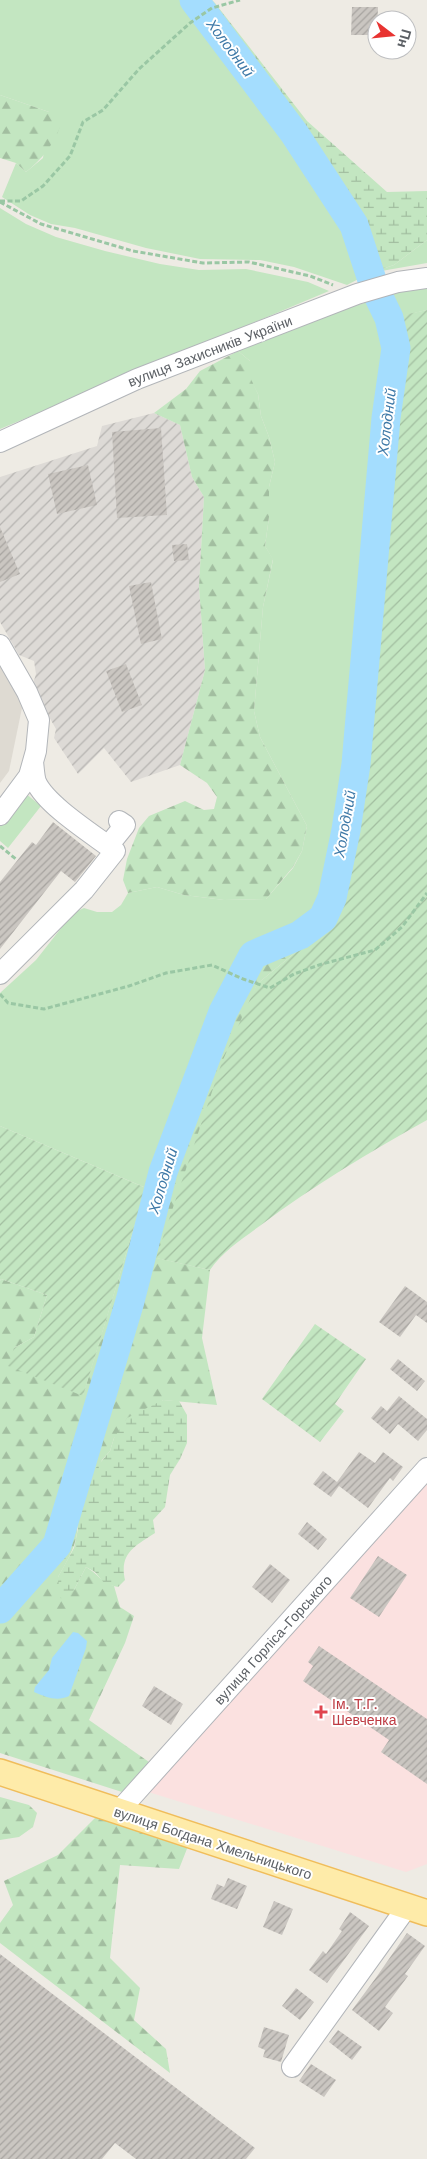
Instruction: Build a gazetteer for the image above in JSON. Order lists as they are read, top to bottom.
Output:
{
  "streets": {
    "main road": ["вулиця Богдана Хмельницького"],
    "street": ["вулиця Захисників України", "вулиця Горліса-Горського"]
  },
  "crossings": [
    ["вулиця Горліса-Горського", "вулиця Богдана Хмельницького"]
  ],
  "water": ["Холодний"],
  "places": {
    "health": ["Ім. Т.Г. Шевченка"]
  },
  "north": "right"
}
